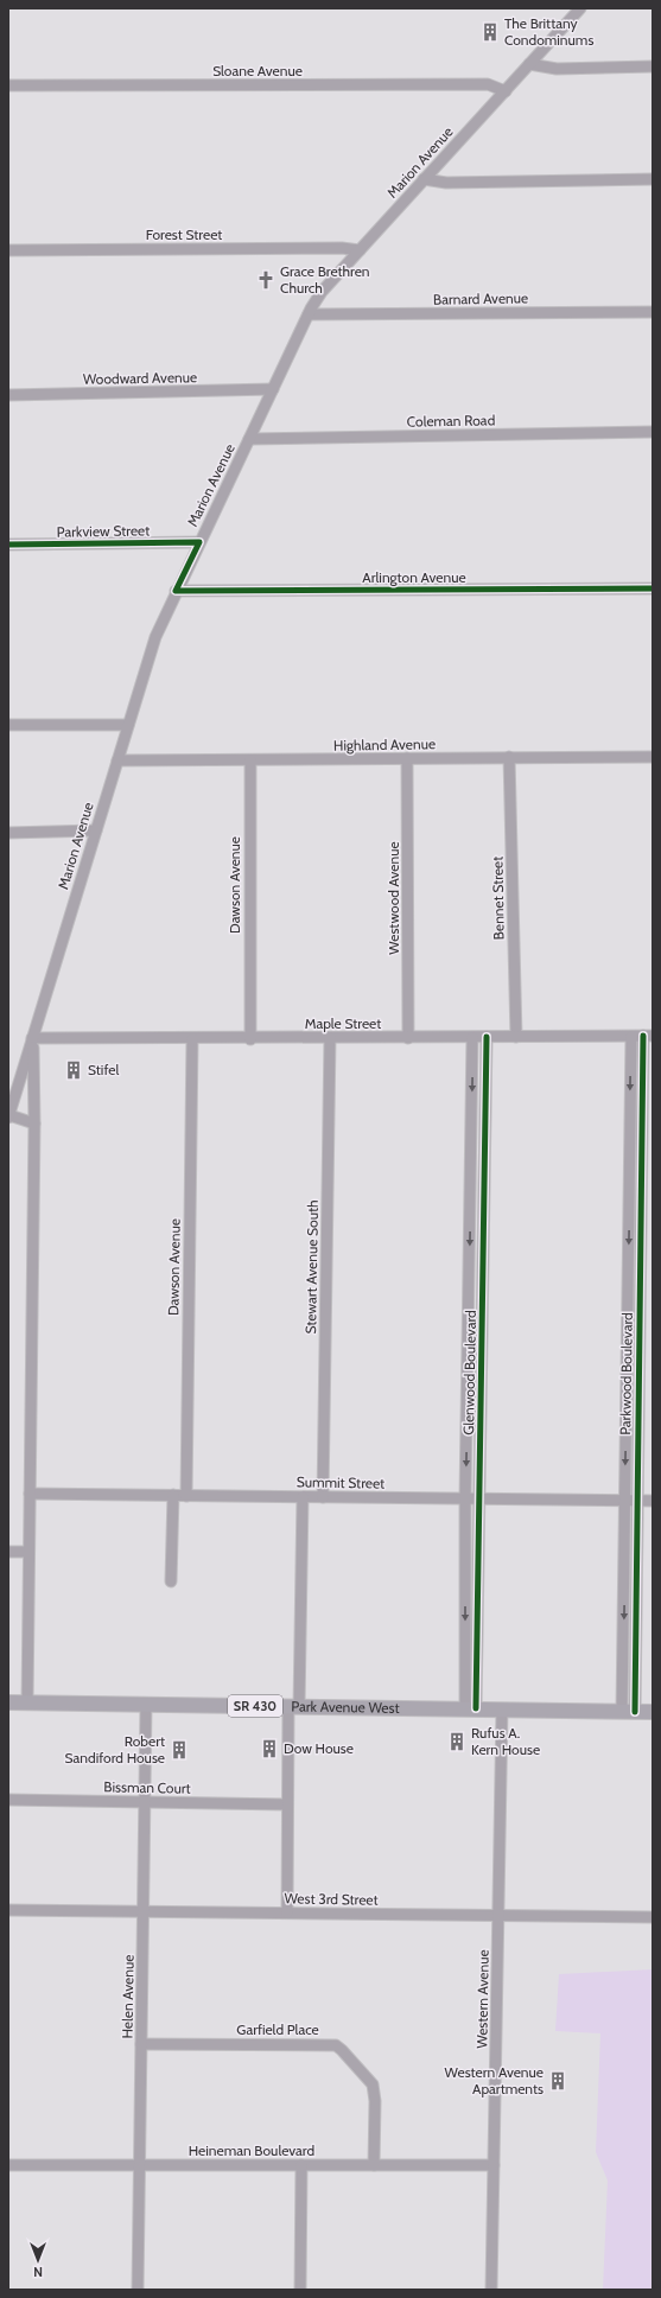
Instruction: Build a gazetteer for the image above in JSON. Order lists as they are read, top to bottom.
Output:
{
  "streets": {
    "main road": ["SR 430", "Park Avenue West"],
    "street": [
      "Sloane Avenue",
      "Marion Avenue",
      "Forest Street",
      "Barnard Avenue",
      "Woodward Avenue",
      "Coleman Road",
      "Parkview Street",
      "Arlington Avenue",
      "Highland Avenue",
      "Dawson Avenue",
      "Westwood Avenue",
      "Bennet Street",
      "Maple Street",
      "Stewart Avenue South",
      "Glenwood Boulevard",
      "Parkwood Boulevard",
      "Summit Street",
      "Bissman Court",
      "West 3rd Street",
      "Helen Avenue",
      "Western Avenue",
      "Garfield Place",
      "Heineman Boulevard"
    ]
  },
  "crossings": [
    ["Sloane Avenue", "Marion Avenue"],
    ["Marion Avenue", "Forest Street"],
    ["Marion Avenue", "Barnard Avenue"],
    ["Marion Avenue", "Woodward Avenue"],
    ["Marion Avenue", "Coleman Road"],
    ["Marion Avenue", "Parkview Street"],
    ["Marion Avenue", "Arlington Avenue"],
    ["Marion Avenue", "Highland Avenue"],
    ["Marion Avenue", "Maple Street"],
    ["Highland Avenue", "Dawson Avenue"],
    ["Highland Avenue", "Westwood Avenue"],
    ["Highland Avenue", "Bennet Street"],
    ["Dawson Avenue", "Maple Street"],
    ["Dawson Avenue", "Summit Street"],
    ["Westwood Avenue", "Maple Street"],
    ["Bennet Street", "Maple Street"],
    ["Maple Street", "Stewart Avenue South"],
    ["Maple Street", "Glenwood Boulevard"],
    ["Maple Street", "Parkwood Boulevard"],
    ["Stewart Avenue South", "Summit Street"],
    ["Glenwood Boulevard", "Summit Street"],
    ["Glenwood Boulevard", "Park Avenue West"],
    ["Parkwood Boulevard", "Summit Street"],
    ["Parkwood Boulevard", "Park Avenue West"],
    ["Park Avenue West", "Helen Avenue"],
    ["Park Avenue West", "Western Avenue"],
    ["Bissman Court", "Helen Avenue"],
    ["West 3rd Street", "Helen Avenue"],
    ["West 3rd Street", "Western Avenue"],
    ["Helen Avenue", "Garfield Place"],
    ["Helen Avenue", "Heineman Boulevard"],
    ["Western Avenue", "Heineman Boulevard"],
    ["Garfield Place", "Heineman Boulevard"]
  ],
  "places": {
    "building": [
      "The Brittany Condominums",
      "Stifel",
      "Rufus A. Kern House",
      "Dow House",
      "Robert Sandiford House",
      "Western Avenue Apartments"
    ],
    "church": ["Grace Brethren Church"]
  },
  "north": "bottom"
}
